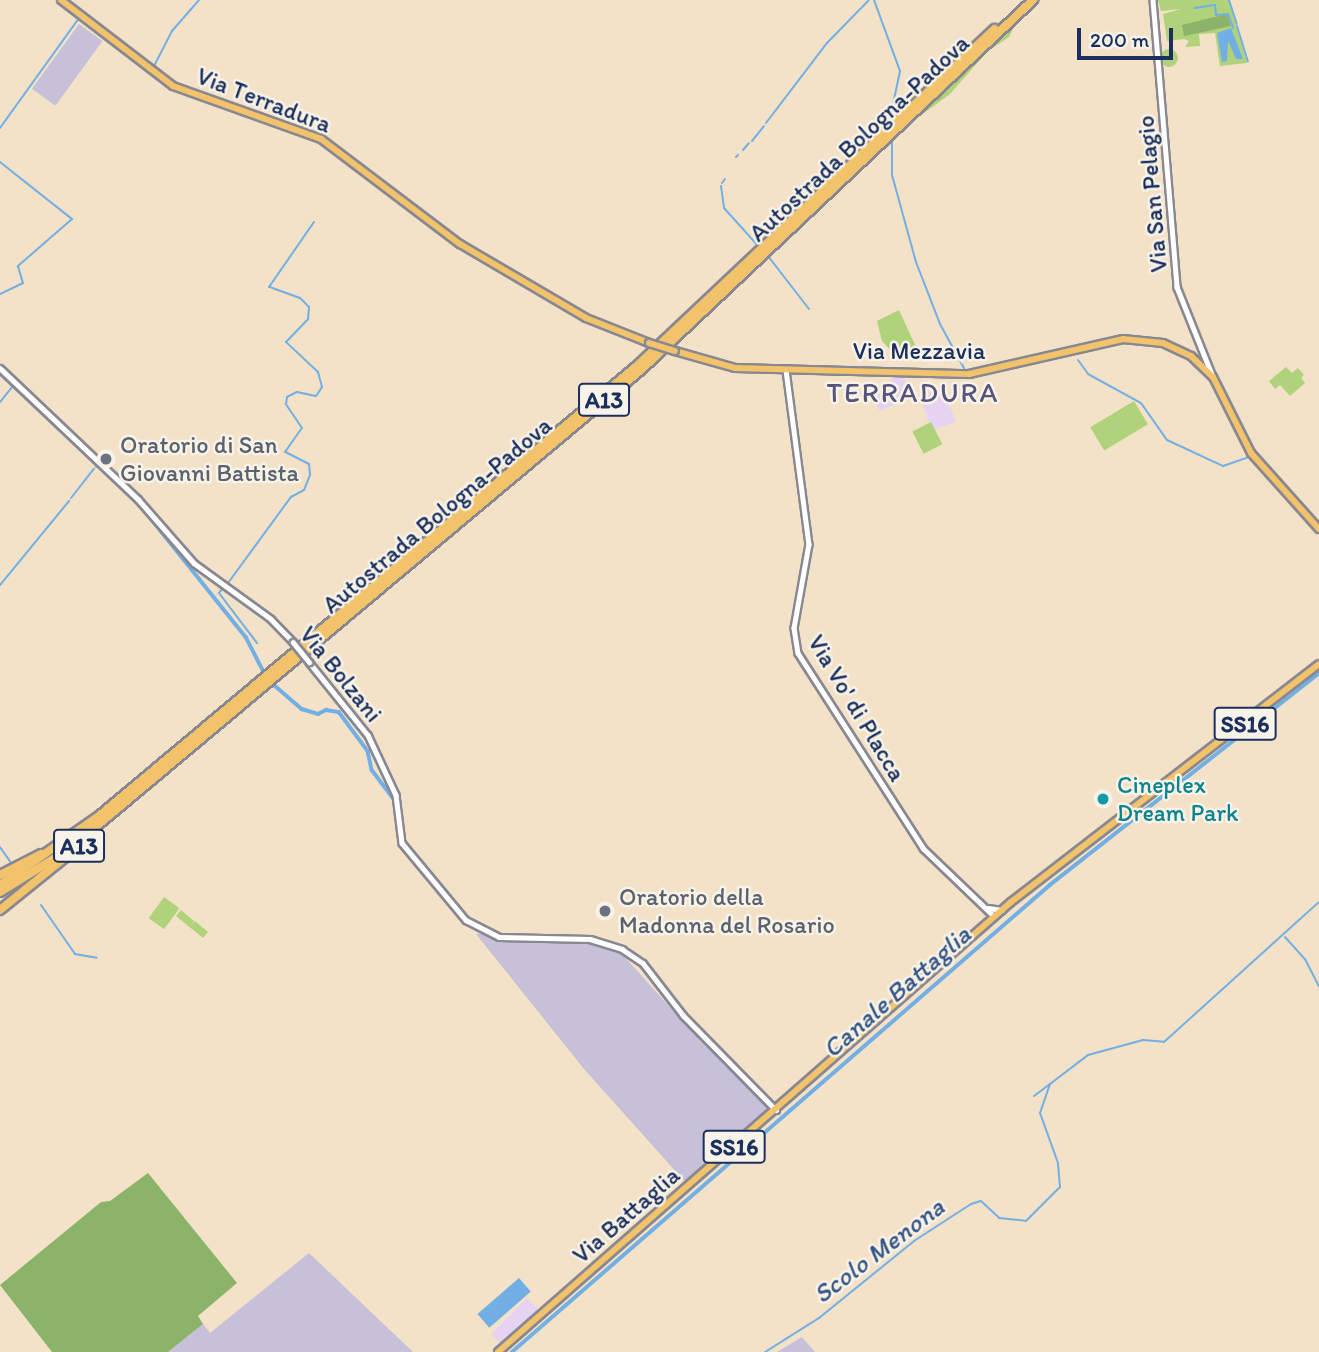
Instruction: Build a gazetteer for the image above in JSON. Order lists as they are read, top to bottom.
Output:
{
  "streets": {
    "highway": ["Autostrada Bologna-Padova", "A13"],
    "main road": [
      "Via Terradura",
      "Via Mezzavia",
      "SS16",
      "Via Battaglia"
    ],
    "street": ["Via San Pelagio", "Via Bolzani", "Via Vo' di Placca"]
  },
  "crossings": [
    ["Via Terradura", "Via Mezzavia"],
    ["Autostrada Bologna-Padova", "A13"],
    ["Via San Pelagio", "Via Mezzavia"],
    ["Via Mezzavia", "Via Vo' di Placca"],
    ["Via Bolzani", "Via Battaglia"],
    ["Via Vo' di Placca", "SS16"],
    ["SS16", "Via Battaglia"]
  ],
  "districts": ["TERRADURA"],
  "water": ["Canale Battaglia", "Scolo Menona"],
  "places": ["Oratorio di San Giovanni Battista", "Cineplex Dream Park", "Oratorio della Madonna del Rosario"],
  "scale_bar": "200 m"
}
